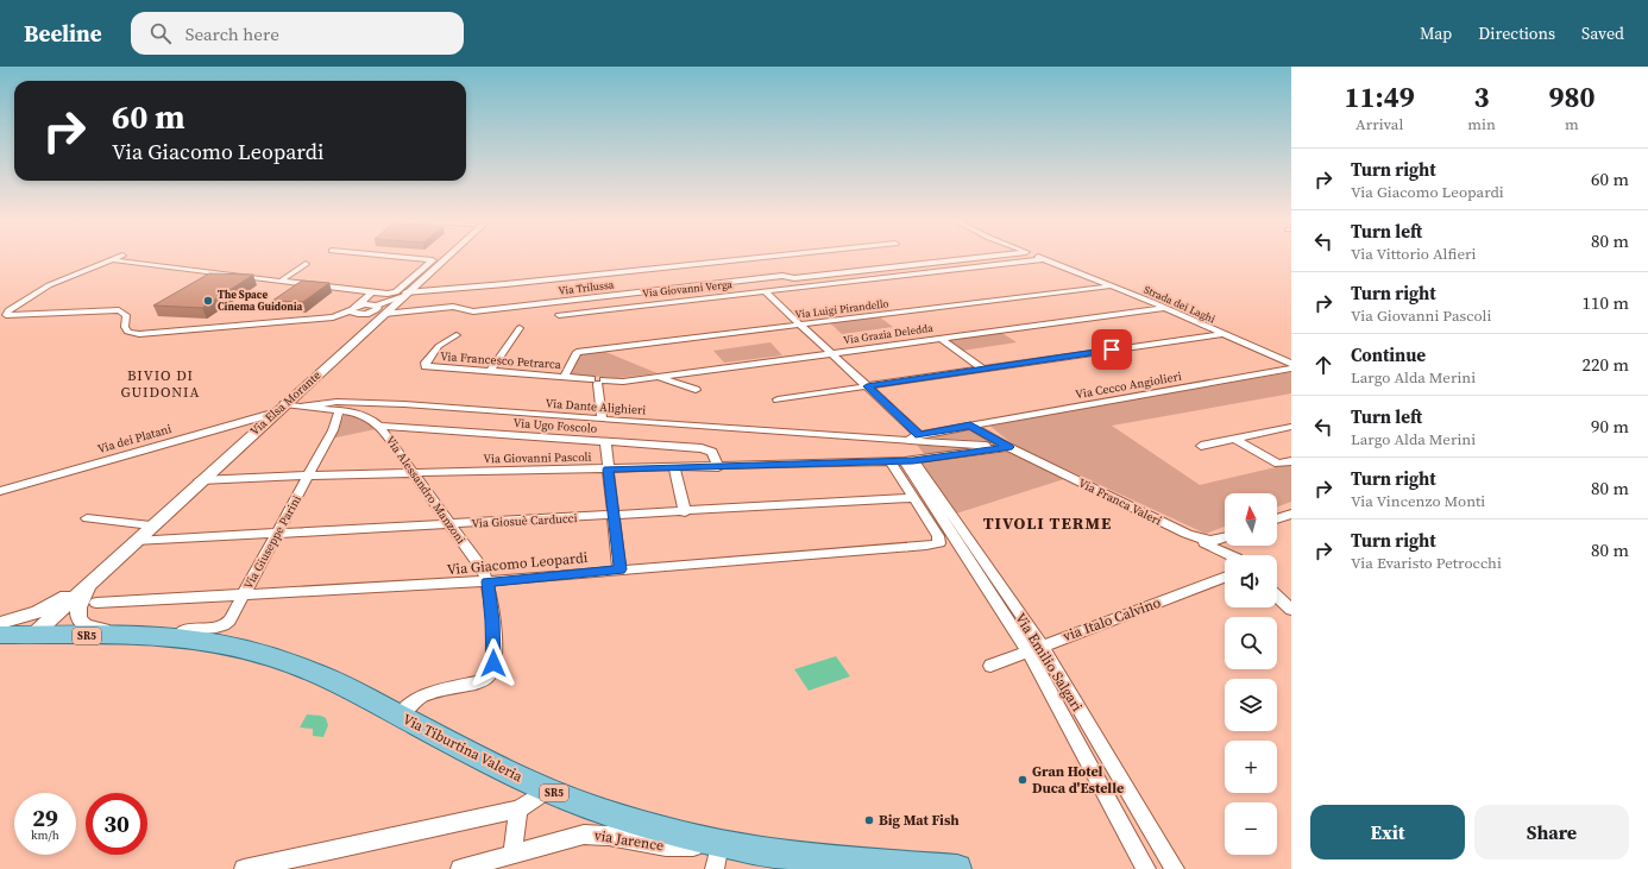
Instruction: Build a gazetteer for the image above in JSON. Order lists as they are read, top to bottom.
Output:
{
  "streets": {
    "main road": ["SR5", "Via Tiburtina Valeria"],
    "street": [
      "Via Trilussa",
      "Via Giovanni Verga",
      "Strada dei Laghi",
      "Via Luigi Pirandello",
      "Via Grazia Deledda",
      "Via Francesco Petrarca",
      "Via Cecco Angiolieri",
      "Via Elsa Morante",
      "Via Dante Alighieri",
      "Via Ugo Foscolo",
      "Via dei Platani",
      "Via Giovanni Pascoli",
      "Via Alessandro Manzoni",
      "Via Franca Valeri",
      "Via Giosuè Carducci",
      "Via Giuseppe Parini",
      "Via Giacomo Leopardi",
      "via Italo Calvino",
      "Via Emilio Salgari",
      "via Jarence"
    ]
  },
  "crossings": [
    ["Via Trilussa", "Via Elsa Morante"],
    ["Via Giovanni Verga", "Strada dei Laghi"],
    ["Strada dei Laghi", "Via Luigi Pirandello"],
    ["Strada dei Laghi", "Via Grazia Deledda"],
    ["Via Luigi Pirandello", "Via Francesco Petrarca"],
    ["Via Grazia Deledda", "Via Francesco Petrarca"],
    ["Via Cecco Angiolieri", "Via Dante Alighieri"],
    ["Via Cecco Angiolieri", "Via Franca Valeri"],
    ["Via Elsa Morante", "Via Dante Alighieri"],
    ["Via Elsa Morante", "Via dei Platani"],
    ["Via Elsa Morante", "Via Giovanni Pascoli"],
    ["Via Elsa Morante", "Via Giosuè Carducci"],
    ["Via Elsa Morante", "Via Tiburtina Valeria"],
    ["Via Dante Alighieri", "Via dei Platani"],
    ["Via Dante Alighieri", "Via Giovanni Pascoli"],
    ["Via Dante Alighieri", "Via Alessandro Manzoni"],
    ["Via Dante Alighieri", "Via Franca Valeri"],
    ["Via Ugo Foscolo", "Via Giovanni Pascoli"],
    ["Via Ugo Foscolo", "Via Alessandro Manzoni"],
    ["Via Giovanni Pascoli", "Via Alessandro Manzoni"],
    ["Via Giovanni Pascoli", "Via Franca Valeri"],
    ["Via Giovanni Pascoli", "Via Giuseppe Parini"],
    ["Via Giovanni Pascoli", "Via Emilio Salgari"],
    ["Via Alessandro Manzoni", "Via Giosuè Carducci"],
    ["Via Alessandro Manzoni", "Via Giuseppe Parini"],
    ["Via Alessandro Manzoni", "Via Giacomo Leopardi"],
    ["Via Alessandro Manzoni", "Via Tiburtina Valeria"],
    ["Via Giosuè Carducci", "Via Giuseppe Parini"],
    ["Via Giosuè Carducci", "Via Giacomo Leopardi"],
    ["Via Giuseppe Parini", "Via Giacomo Leopardi"],
    ["Via Giuseppe Parini", "Via Tiburtina Valeria"],
    ["via Italo Calvino", "Via Emilio Salgari"],
    ["Via Tiburtina Valeria", "via Jarence"]
  ],
  "districts": ["BIVIO DI GUIDONIA", "TIVOLI TERME"],
  "places": ["The Space Cinema Guidonia", "Gran Hotel Duca d'Estelle", "Big Mat Fish"],
  "north": "top",
  "page": {
    "header": "Beeline",
    "search": "Search here",
    "nav": ["Map", "Directions", "Saved"],
    "eta": [
      "11:49",
      "Arrival",
      "3",
      "min",
      "980",
      "m"
    ],
    "turn": ["60 m", "Via Giacomo Leopardi"],
    "list": [
      {
        "name": "Turn right",
        "note": "Via Giacomo Leopardi",
        "value": "60 m"
      },
      {
        "name": "Turn left",
        "note": "Via Vittorio Alfieri",
        "value": "80 m"
      },
      {
        "name": "Turn right",
        "note": "Via Giovanni Pascoli",
        "value": "110 m"
      },
      {
        "name": "Continue",
        "note": "Largo Alda Merini",
        "value": "220 m"
      },
      {
        "name": "Turn left",
        "note": "Largo Alda Merini",
        "value": "90 m"
      },
      {
        "name": "Turn right",
        "note": "Via Vincenzo Monti",
        "value": "80 m"
      },
      {
        "name": "Turn right",
        "note": "Via Evaristo Petrocchi",
        "value": "80 m"
      }
    ],
    "map_buttons": ["+", "−"],
    "speed": "29 km/h",
    "limit": "30",
    "buttons": ["Exit", "Share"]
  }
}
